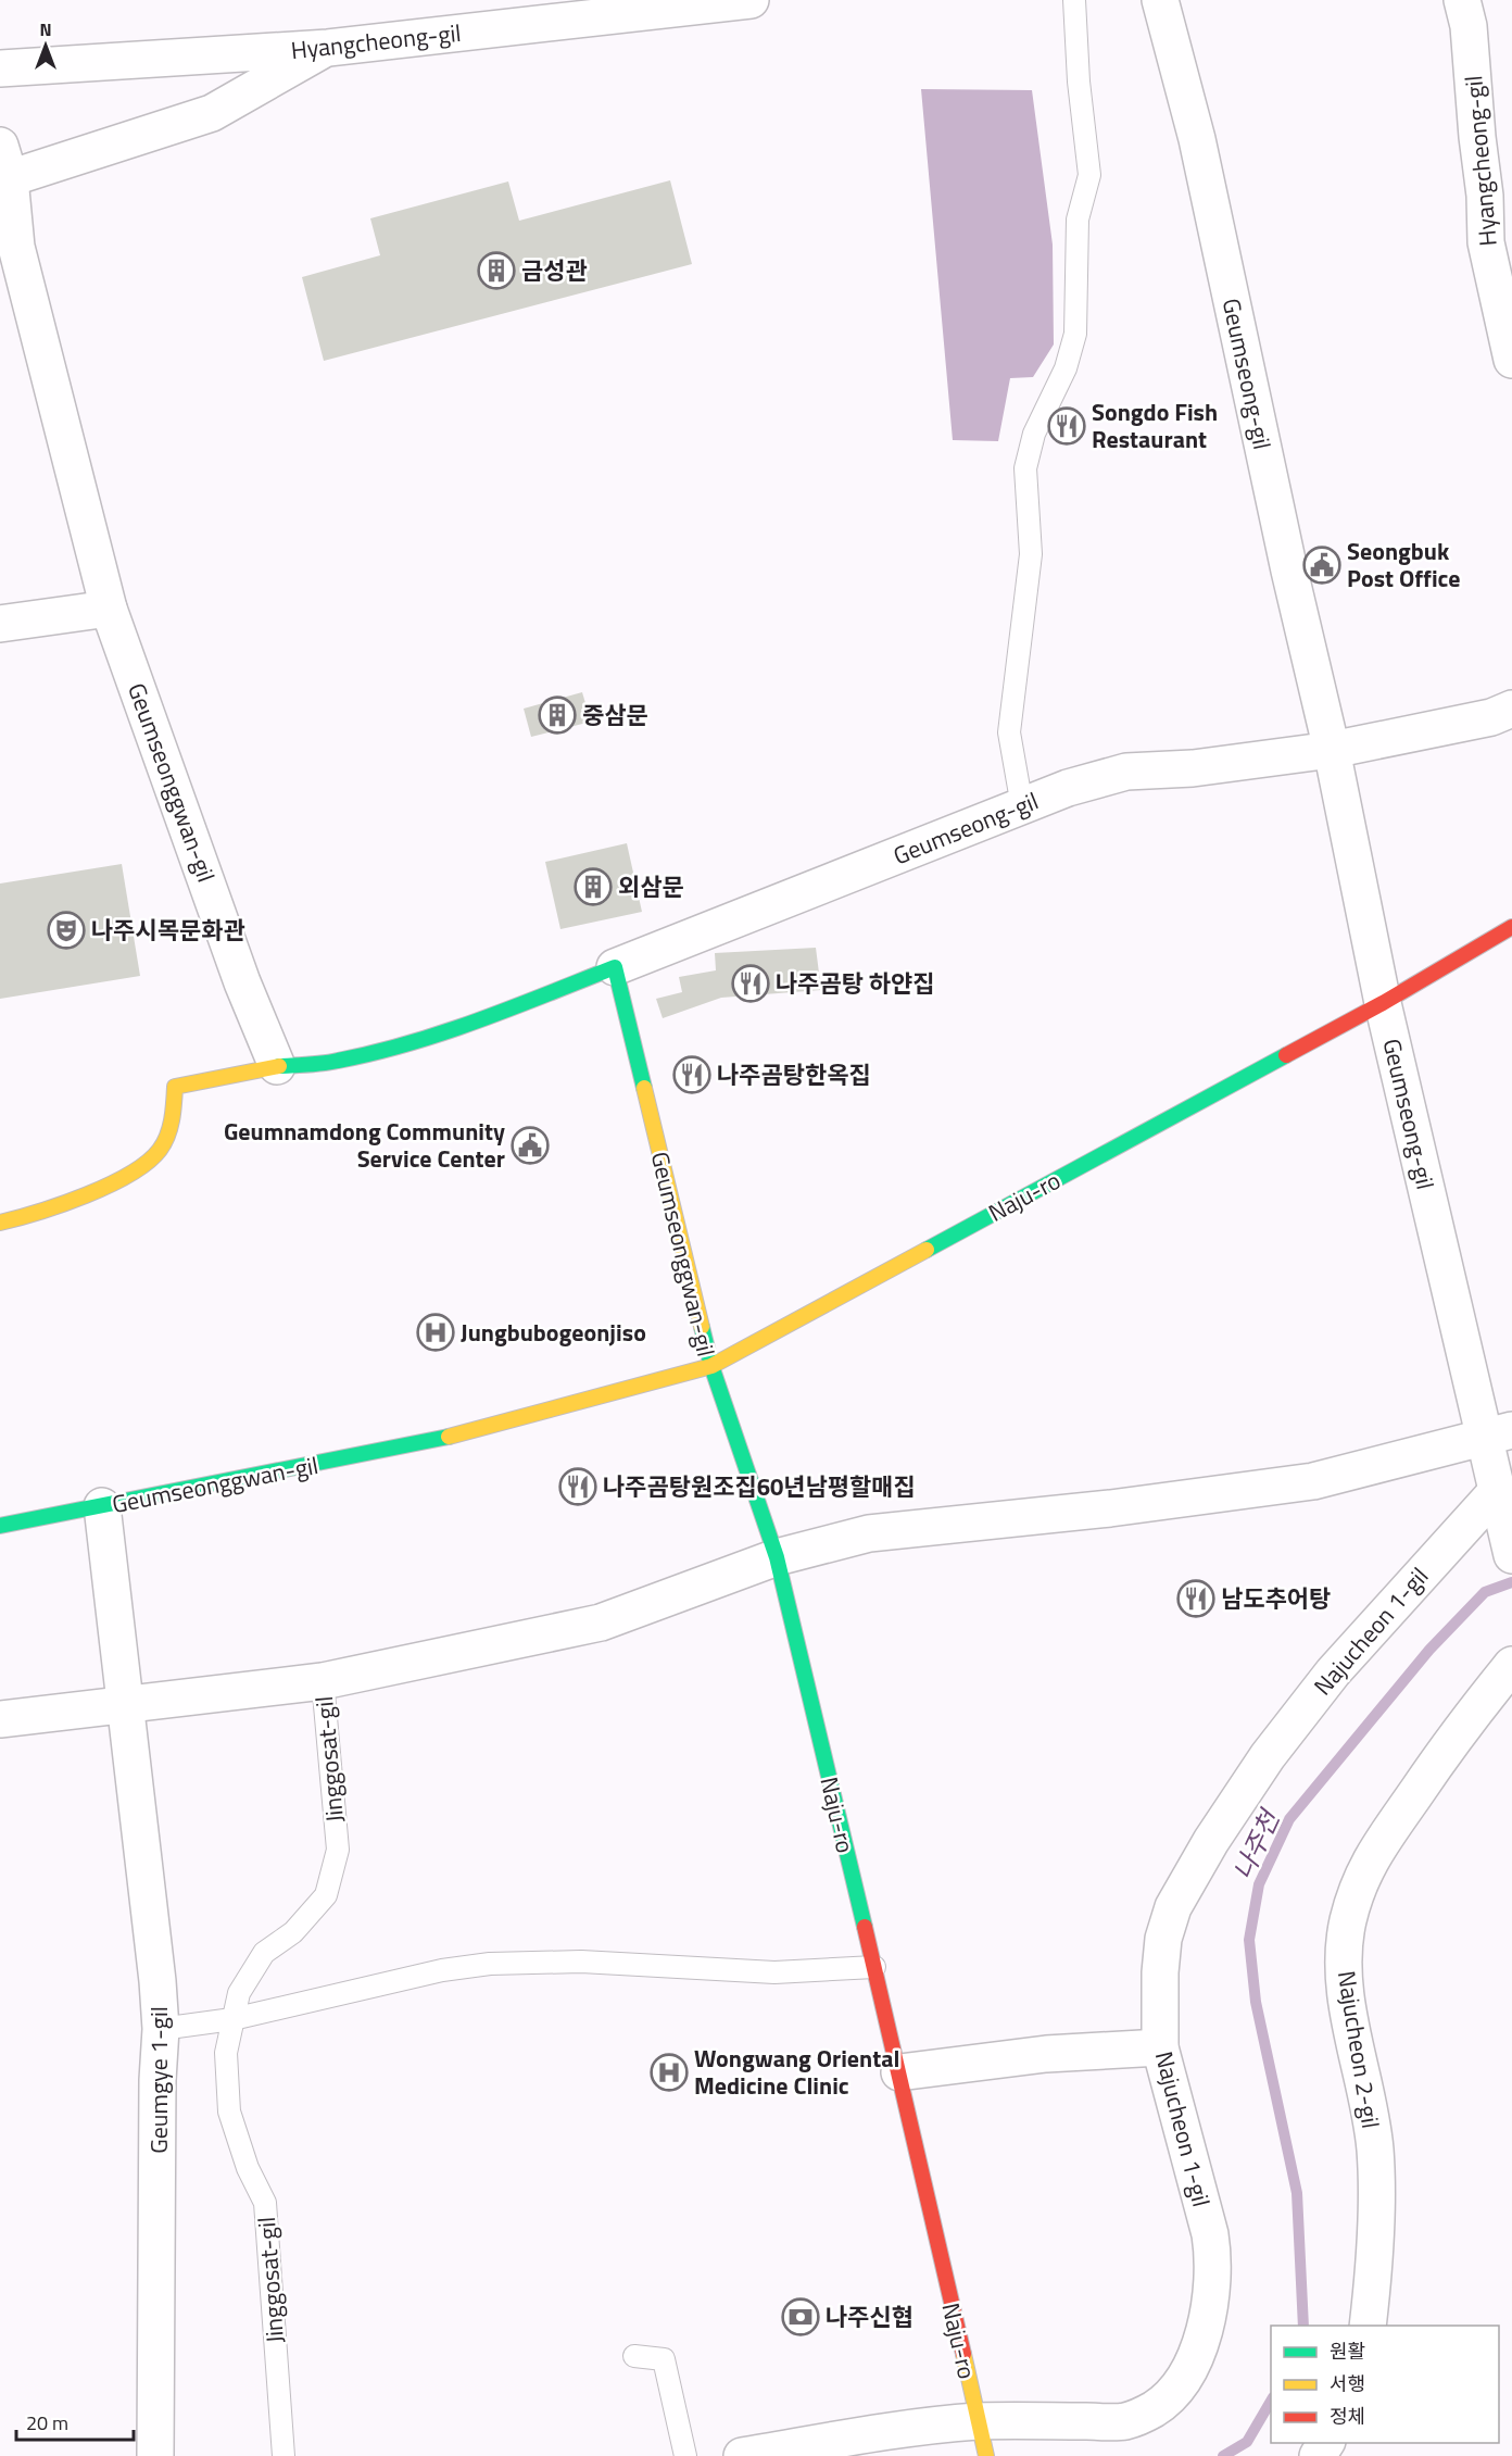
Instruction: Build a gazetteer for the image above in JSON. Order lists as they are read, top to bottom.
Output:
{
  "streets": {
    "street": [
      "Hyangcheong-gil",
      "Geumseong-gil",
      "Geumseonggwan-gil",
      "Naju-ro",
      "Najucheon 1-gil",
      "Jinggosat-gil",
      "Najucheon 2-gil",
      "Geumgye 1-gil"
    ]
  },
  "crossings": [
    ["Geumseong-gil", "Geumseonggwan-gil"],
    ["Geumseong-gil", "Naju-ro"],
    ["Geumseong-gil", "Najucheon 1-gil"],
    ["Geumseonggwan-gil", "Naju-ro"],
    ["Naju-ro", "Najucheon 1-gil"],
    ["Naju-ro", "Jinggosat-gil"],
    ["Jinggosat-gil", "Geumgye 1-gil"]
  ],
  "water": ["나주천"],
  "places": {
    "building": ["금성관", "중삼문", "외삼문"],
    "restaurant": [
      "Songdo Fish Restaurant",
      "나주곰탕 하얀집",
      "나주곰탕한옥집",
      "나주곰탕원조집60년남평할매집",
      "남도추어탕"
    ],
    "public building": ["Seongbuk Post Office", "Geumnamdong Community Service Center"],
    "theatre": ["나주시목문화관"],
    "hospital": ["Jungbubogeonjiso", "Wongwang Oriental Medicine Clinic"],
    "bank": ["나주신협"]
  },
  "legend": ["원활", "서행", "정체"],
  "scale_bar": "20 m",
  "north": "top"
}
